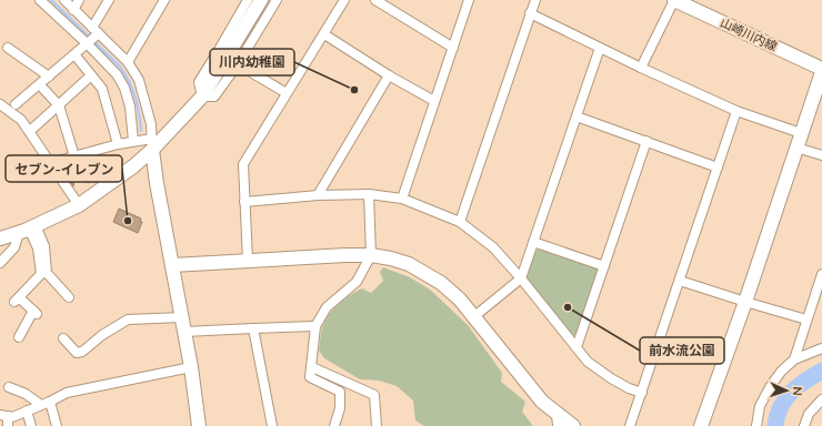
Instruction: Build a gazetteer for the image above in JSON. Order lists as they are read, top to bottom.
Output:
{
  "streets": {
    "street": ["山崎川内線"]
  },
  "places": ["川内幼稚園", "セブン-イレブン", "前水流公園"],
  "north": "right"
}
